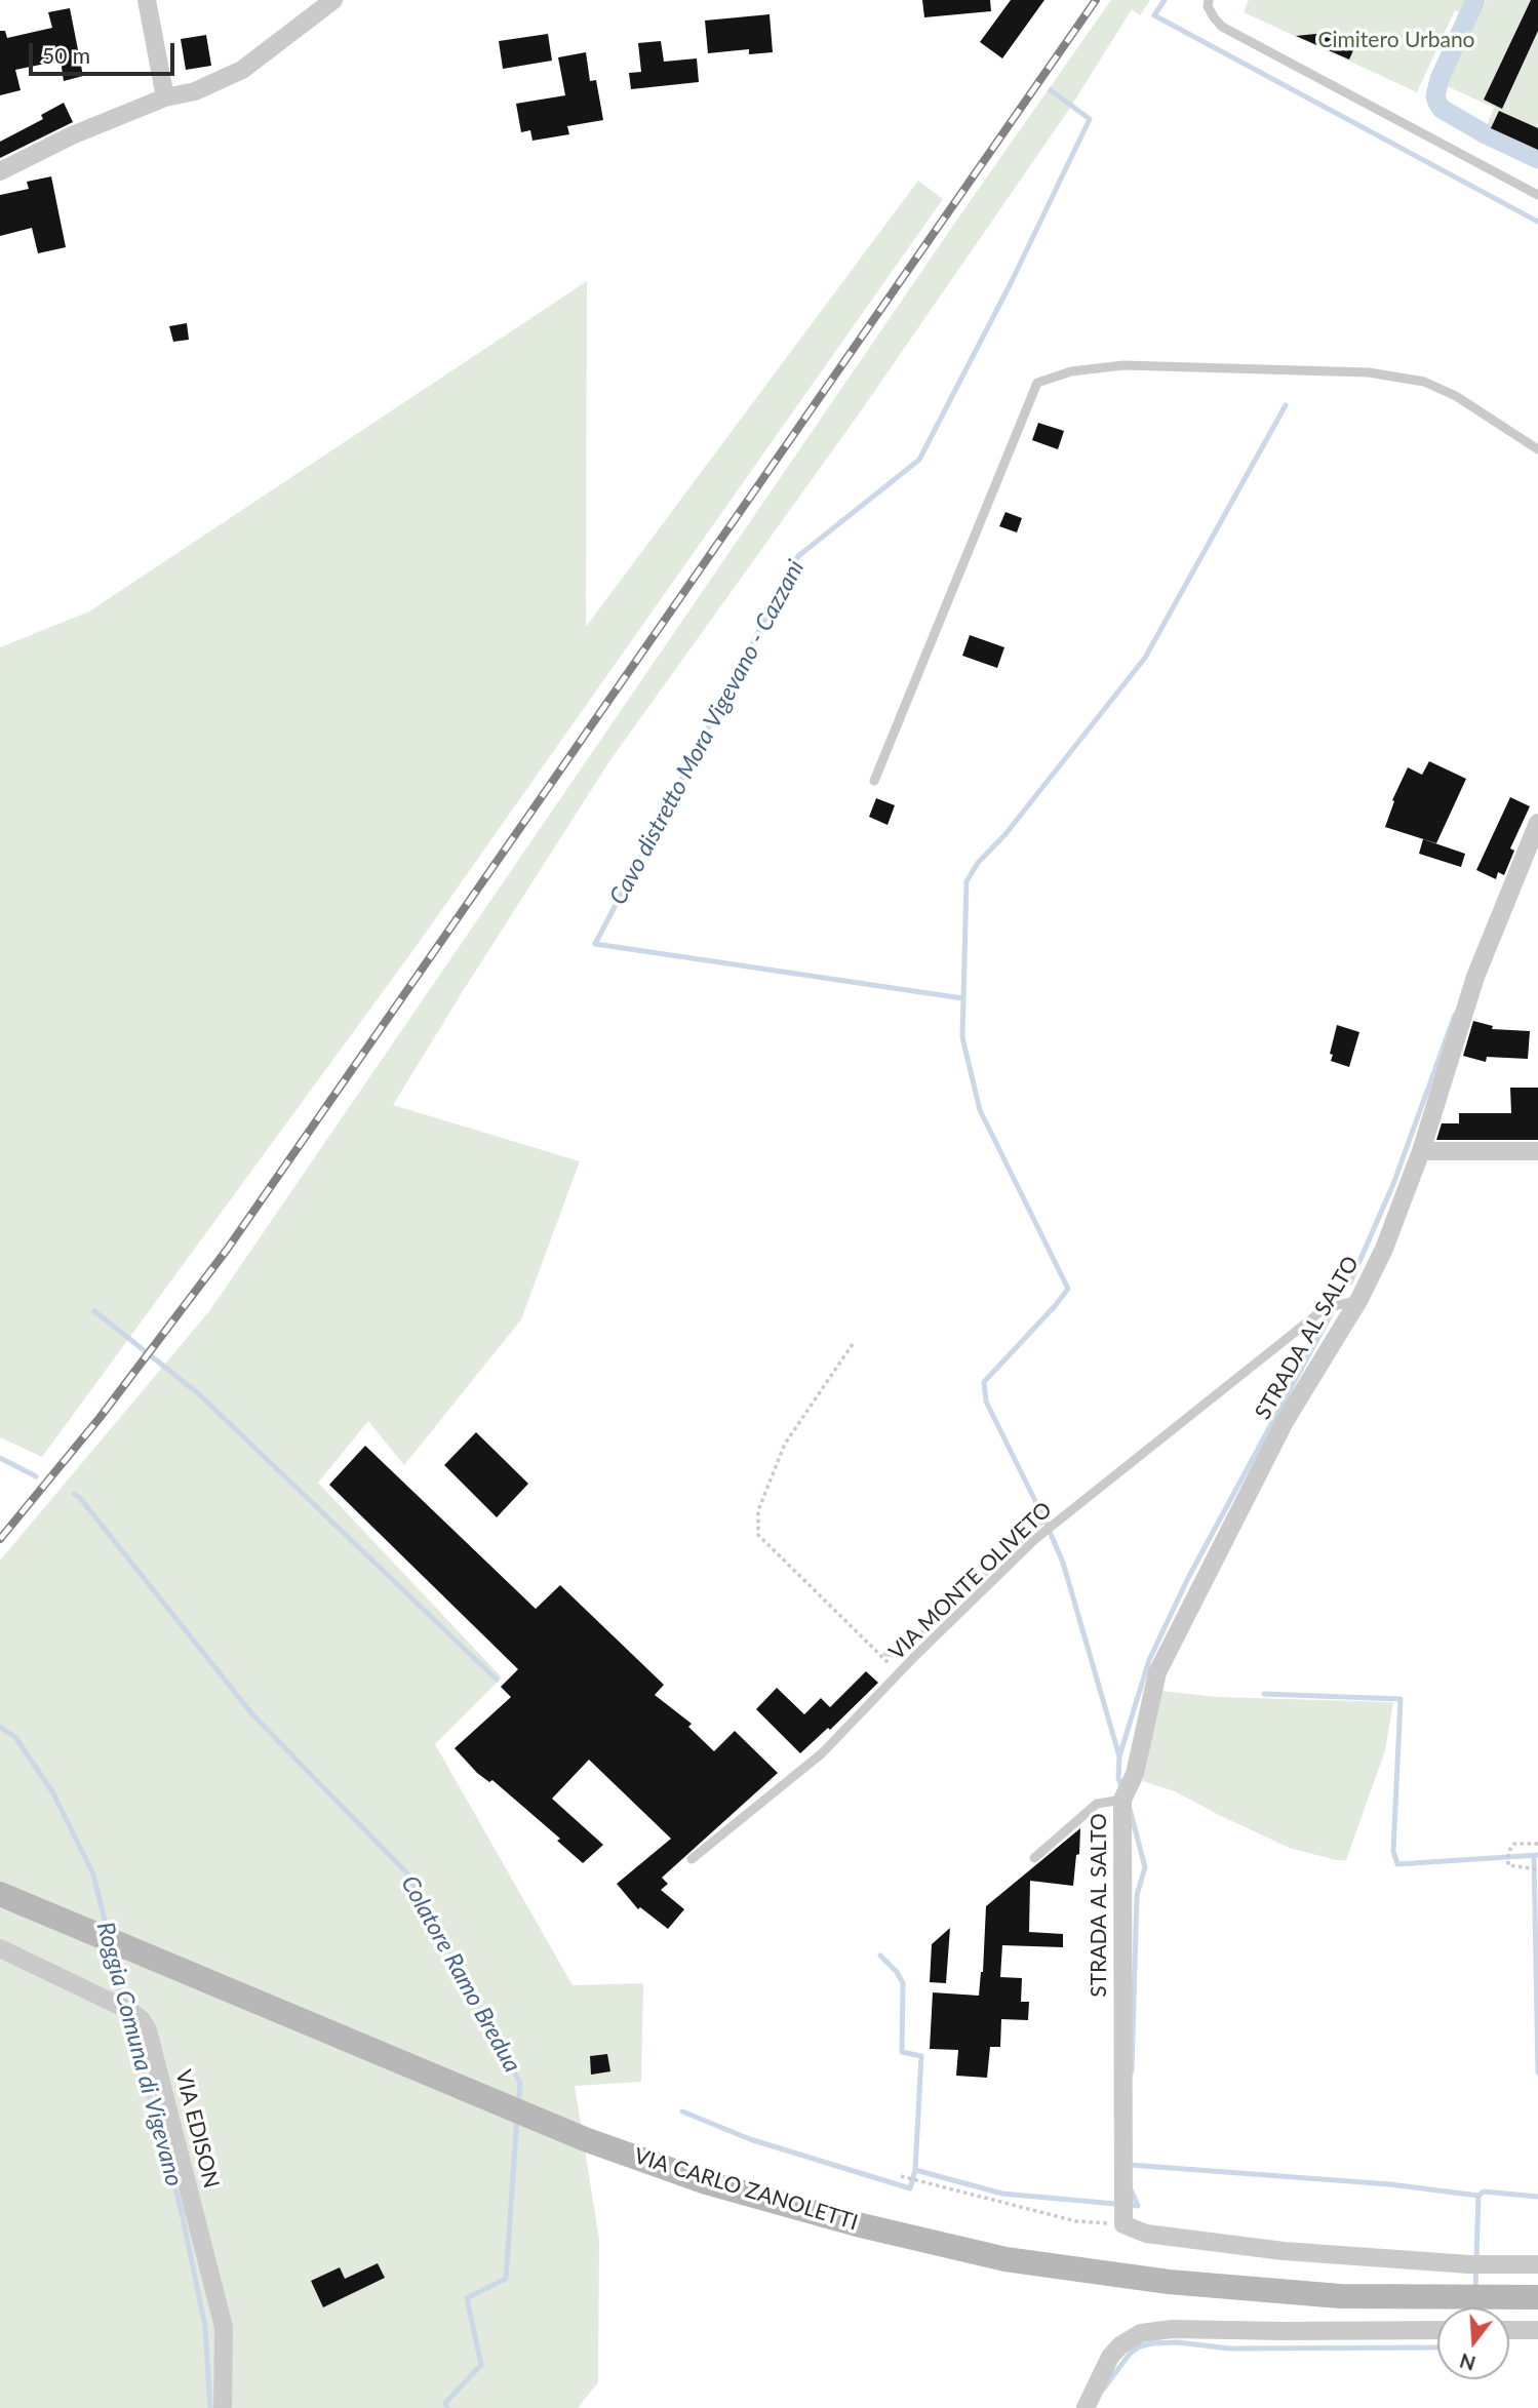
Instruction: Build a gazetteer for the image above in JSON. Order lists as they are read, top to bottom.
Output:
{
  "streets": {
    "main road": ["VIA CARLO ZANOLETTI"],
    "street": ["STRADA AL SALTO", "VIA EDISON"],
    "lane": ["VIA MONTE OLIVETO"]
  },
  "crossings": [
    ["STRADA AL SALTO", "VIA MONTE OLIVETO"]
  ],
  "water": ["Cavo distretto Mora Vigevano - Cazzani", "Colatore Ramo Bredua", "Roggia Comuna di Vigevano"],
  "parks": ["Cimitero Urbano"],
  "scale_bar": "50 m",
  "north": "bottom"
}
